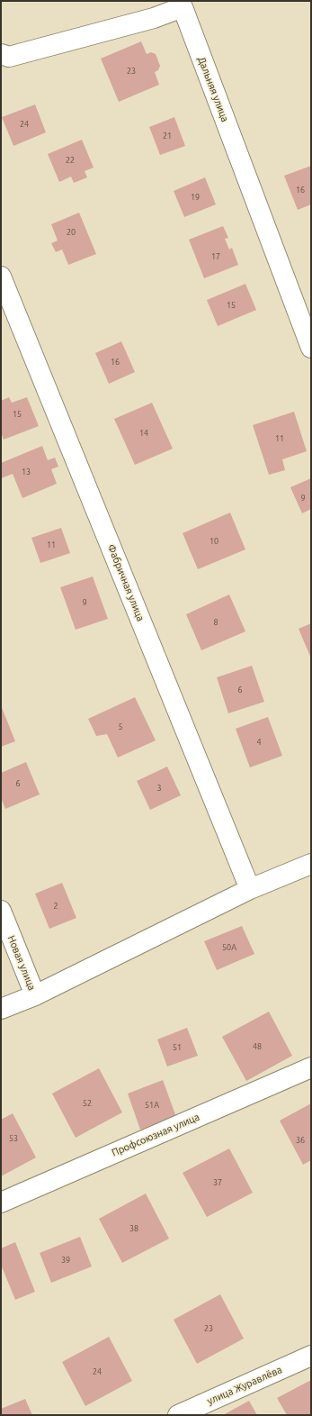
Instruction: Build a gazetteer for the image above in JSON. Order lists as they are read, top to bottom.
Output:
{
  "streets": {
    "street": [
      "Дальняя улица",
      "Фабричная улица",
      "Новая улица",
      "Профсоюзная улица",
      "улица Журавлёва"
    ]
  },
  "house_numbers": [
    "23",
    "24",
    "21",
    "22",
    "16",
    "19",
    "20",
    "17",
    "15",
    "16",
    "15",
    "14",
    "11",
    "13",
    "9",
    "10",
    "11",
    "9",
    "8",
    "6",
    "5",
    "4",
    "6",
    "3",
    "2",
    "50А",
    "48",
    "51",
    "52",
    "51А",
    "53",
    "36",
    "37",
    "38",
    "39",
    "23",
    "24"
  ]
}
